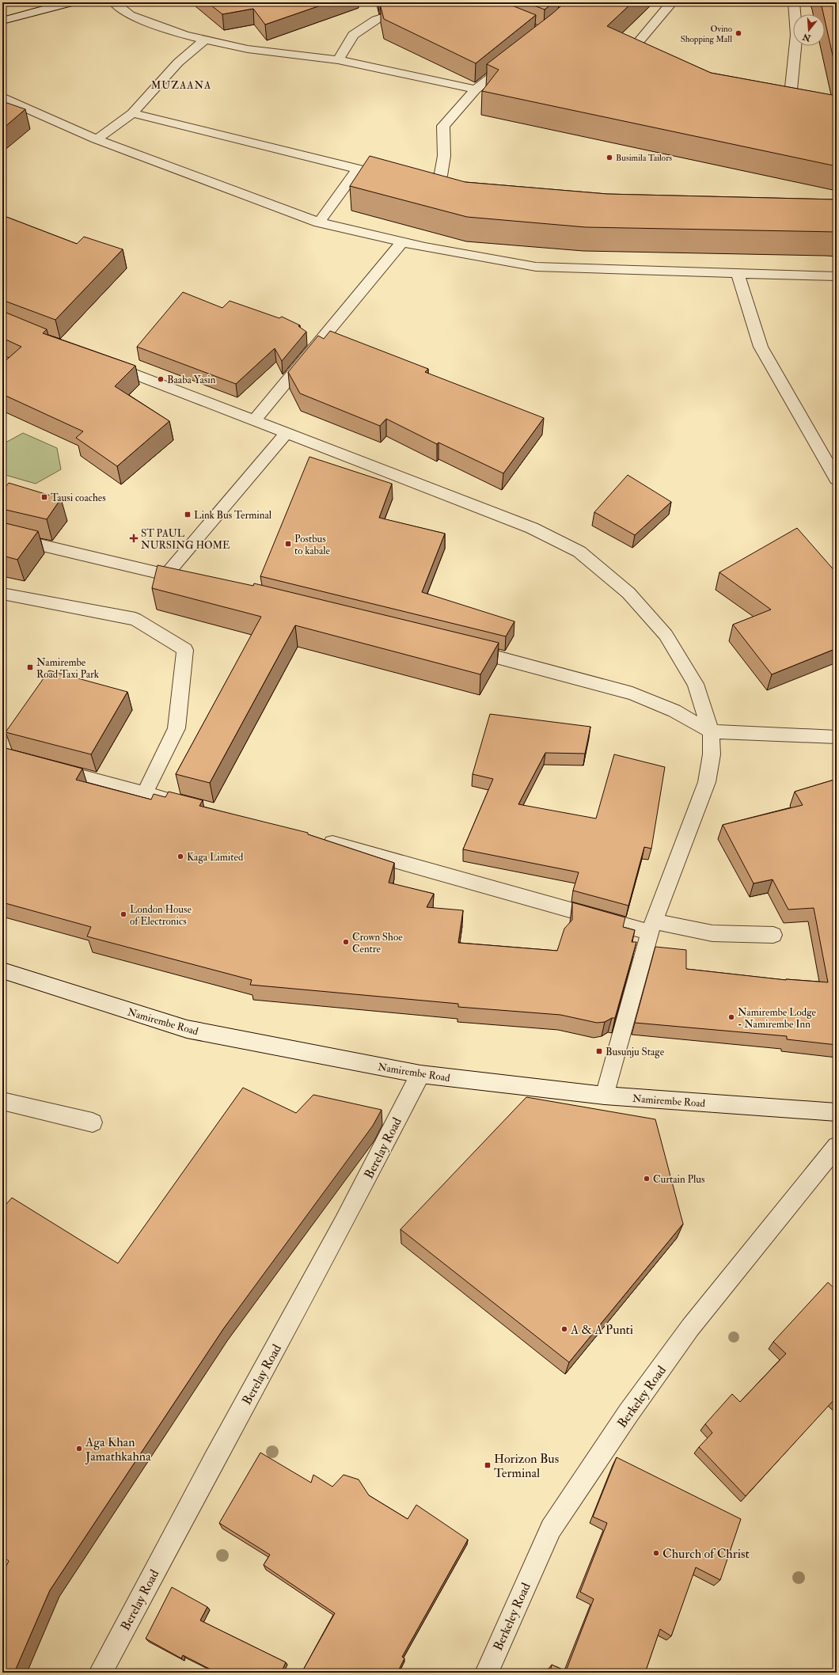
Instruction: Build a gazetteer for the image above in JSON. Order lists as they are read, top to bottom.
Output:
{
  "streets": {
    "street": ["Namirembe Road", "Berelay Road", "Berkeley Road"]
  },
  "crossings": [
    ["Namirembe Road", "Berelay Road"]
  ],
  "districts": ["MUZAANA"],
  "places": {
    "other": [
      "Ovino Shopping Mall",
      "Busimila Tailors",
      "Baaba Yasin",
      "Kaga Limited",
      "London House of Electronics",
      "Crown Shoe Centre",
      "Namirembe Lodge - Namirembe Inn",
      "Curtain Plus",
      "A & A Punti",
      "Aga Khan Jamathkahna",
      "Church of Christ"
    ],
    "transit": [
      "Tausi coaches",
      "Link Bus Terminal",
      "Postbus to kabale",
      "Namirembe Road Taxi Park",
      "Busunju Stage",
      "Horizon Bus Terminal"
    ],
    "health": ["ST PAUL NURSING HOME"]
  },
  "north": "bottom"
}
